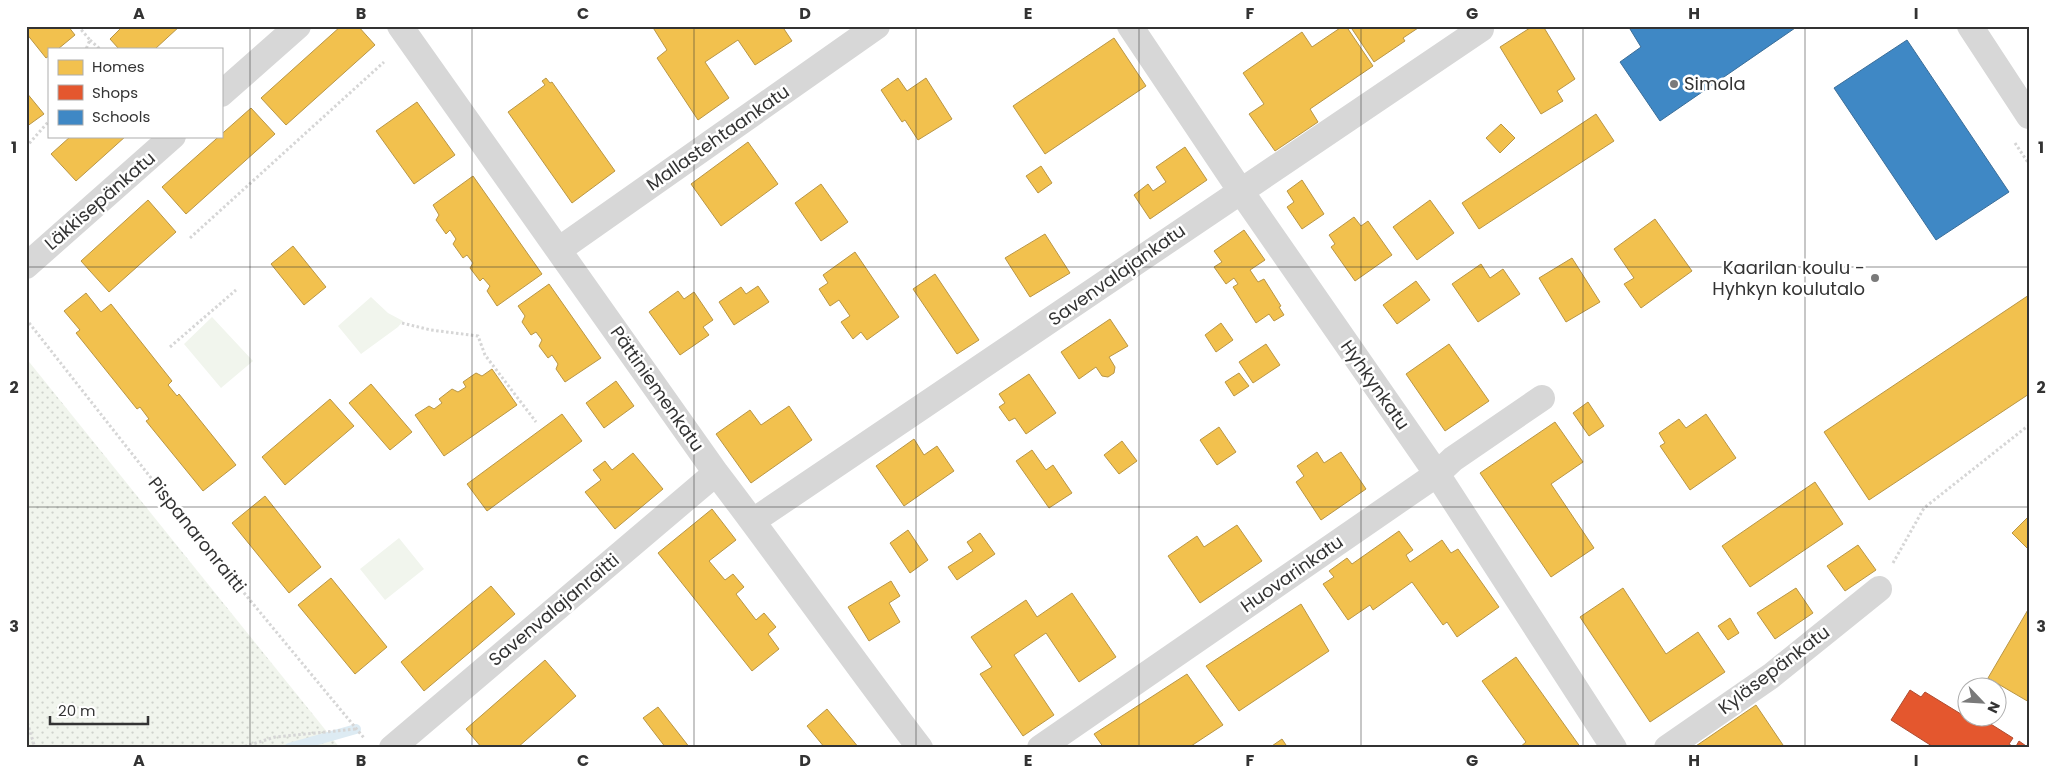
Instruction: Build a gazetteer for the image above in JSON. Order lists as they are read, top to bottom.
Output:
{
  "streets": {
    "street": [
      "Mallastehtaankatu",
      "Läkkisepänkatu",
      "Savenvalajankatu",
      "Hyhkynkatu",
      "Pättiniemenkatu",
      "Huovarinkatu",
      "Savenvalajanraitti",
      "Kyläsepänkatu"
    ],
    "path": ["Pispanaronraitti"]
  },
  "crossings": [
    ["Mallastehtaankatu", "Pättiniemenkatu"],
    ["Savenvalajankatu", "Hyhkynkatu"],
    ["Savenvalajankatu", "Pättiniemenkatu"],
    ["Hyhkynkatu", "Huovarinkatu"],
    ["Pättiniemenkatu", "Savenvalajanraitti"]
  ],
  "places": ["Simola", "Kaarilan koulu - Hyhkyn koulutalo"],
  "legend": ["Homes", "Shops", "Schools"],
  "scale_bar": "20 m",
  "north": "bottom right",
  "grid": {
    "columns": [
      "A",
      "B",
      "C",
      "D",
      "E",
      "F",
      "G",
      "H",
      "I"
    ],
    "rows": ["1", "2", "3"]
  }
}
